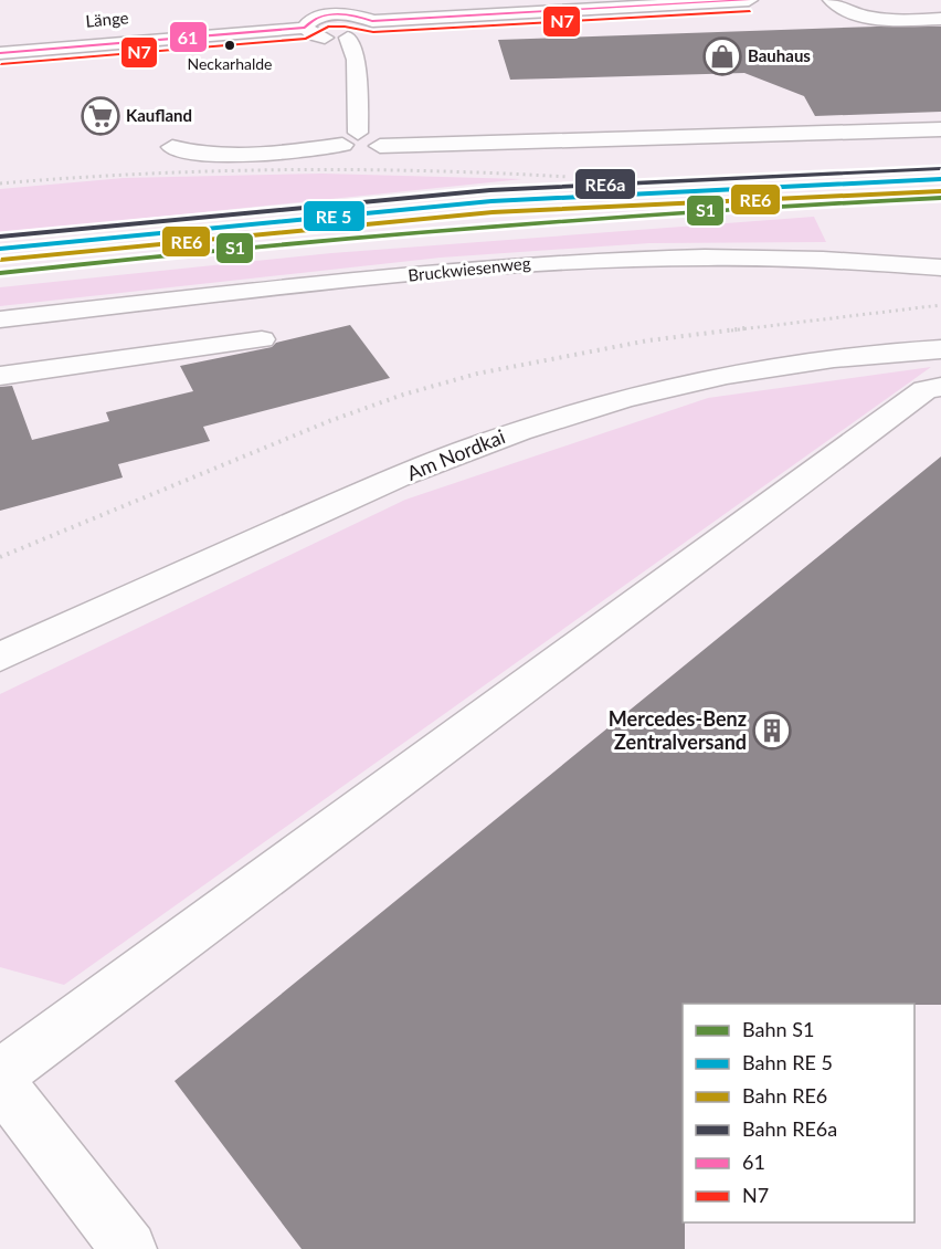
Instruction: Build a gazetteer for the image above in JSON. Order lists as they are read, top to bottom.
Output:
{
  "streets": {
    "street": ["Bruckwiesenweg", "Am Nordkai"]
  },
  "places": {
    "other": ["Neckarhalde"],
    "shop": ["Bauhaus"],
    "supermarket": ["Kaufland"],
    "building": ["Mercedes-Benz Zentralversand"]
  },
  "lines": [
    "transit line 61",
    "transit line N7",
    "rail line RE6a",
    "rail line RE6",
    "rail line S1"
  ],
  "legend": [
    "Bahn S1",
    "Bahn RE 5",
    "Bahn RE6",
    "Bahn RE6a",
    "61",
    "N7"
  ]
}
